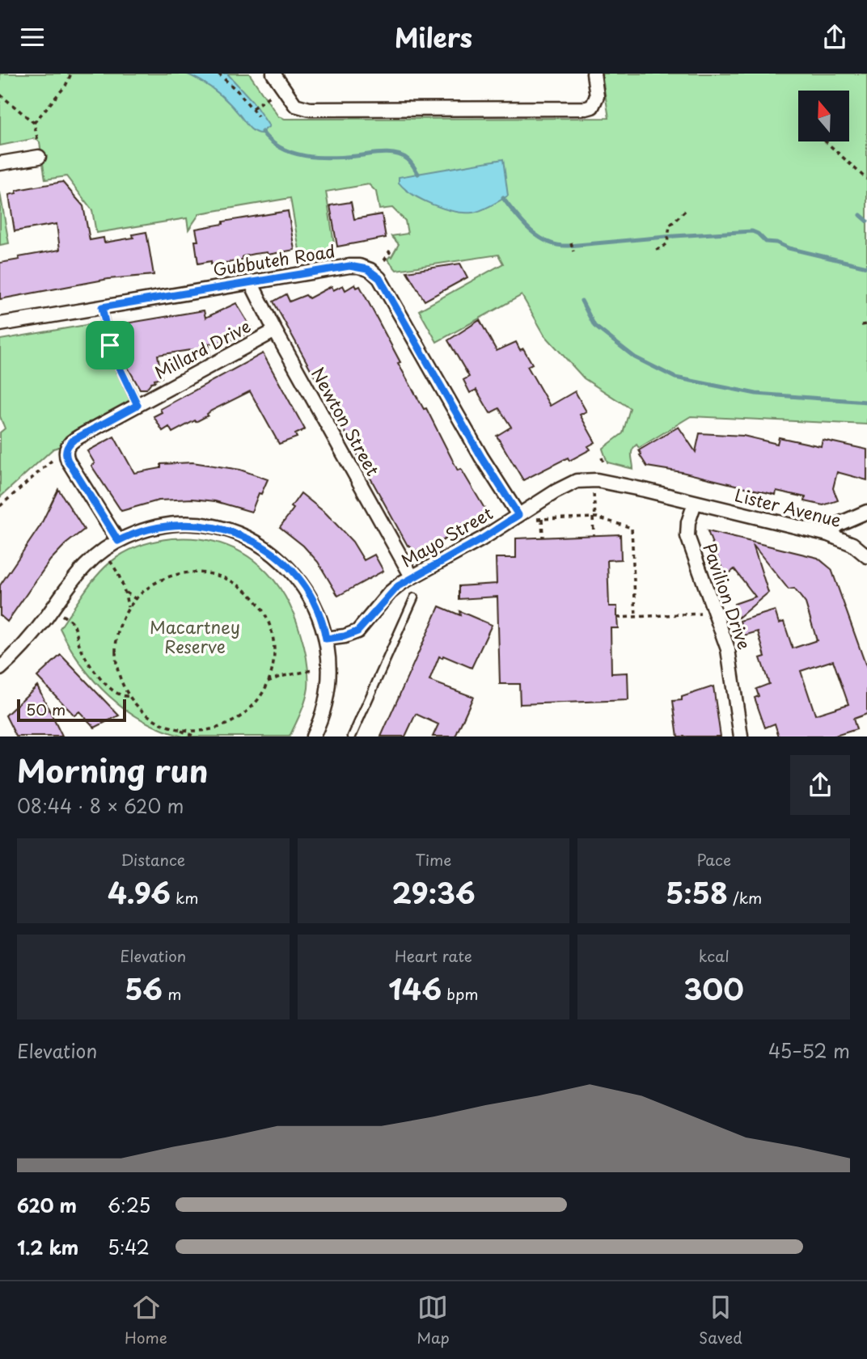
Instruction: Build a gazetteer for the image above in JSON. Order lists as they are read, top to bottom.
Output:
{
  "streets": {
    "street": [
      "Gubbuteh Road",
      "Millard Drive",
      "Newton Street",
      "Lister Avenue",
      "Mayo Street",
      "Pavilion Drive"
    ]
  },
  "crossings": [
    ["Gubbuteh Road", "Newton Street"],
    ["Gubbuteh Road", "Mayo Street"],
    ["Millard Drive", "Newton Street"],
    ["Newton Street", "Mayo Street"],
    ["Lister Avenue", "Mayo Street"],
    ["Lister Avenue", "Pavilion Drive"],
    ["Mayo Street", "Pavilion Drive"]
  ],
  "parks": ["Macartney Reserve"],
  "scale_bar": "50 m",
  "north": "top",
  "page": {
    "header": "Milers",
    "scale": "50 m",
    "heading": ["Morning run", "08:44 · 8 × 620 m"],
    "stats": [
      ["Distance", "4.96 km"],
      ["Time", "29:36"],
      ["Pace", "5:58 /km"],
      ["Elevation", "56 m"],
      ["Heart rate", "146 bpm"],
      ["kcal", "300"]
    ],
    "chart": ["Elevation", "45–52 m"],
    "list": [
      {
        "name": "620 m",
        "note": "6:25"
      },
      {
        "name": "1.2 km",
        "note": "5:42"
      }
    ],
    "tabs": ["Home", "Map", "Saved"]
  }
}
